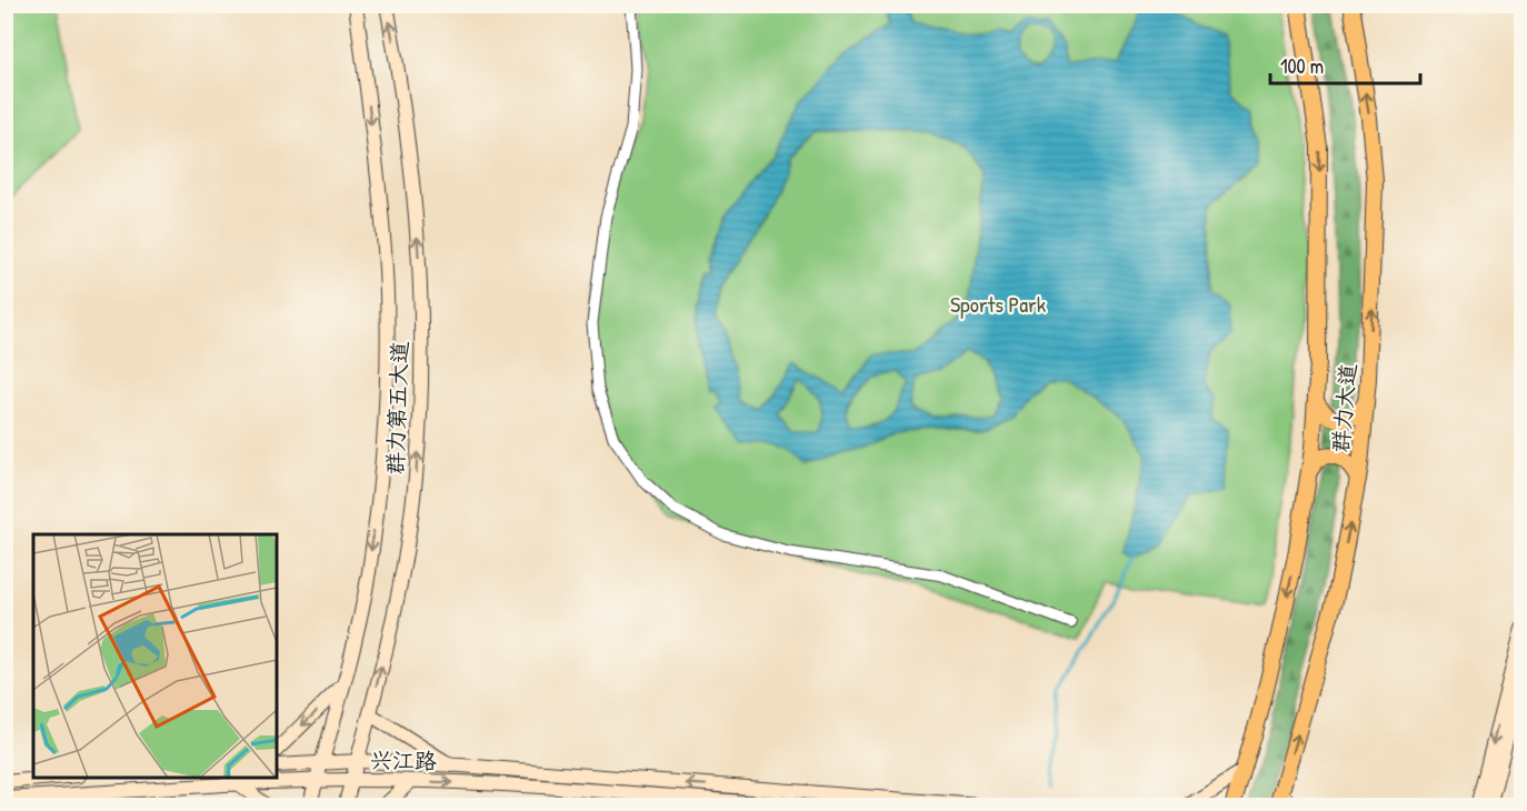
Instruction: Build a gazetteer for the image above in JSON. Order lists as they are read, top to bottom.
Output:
{
  "streets": {
    "main road": ["群力第五大道", "群力大道", "兴江路"]
  },
  "crossings": [
    ["群力第五大道", "兴江路"]
  ],
  "parks": ["Sports Park"],
  "scale_bar": "100 m"
}
